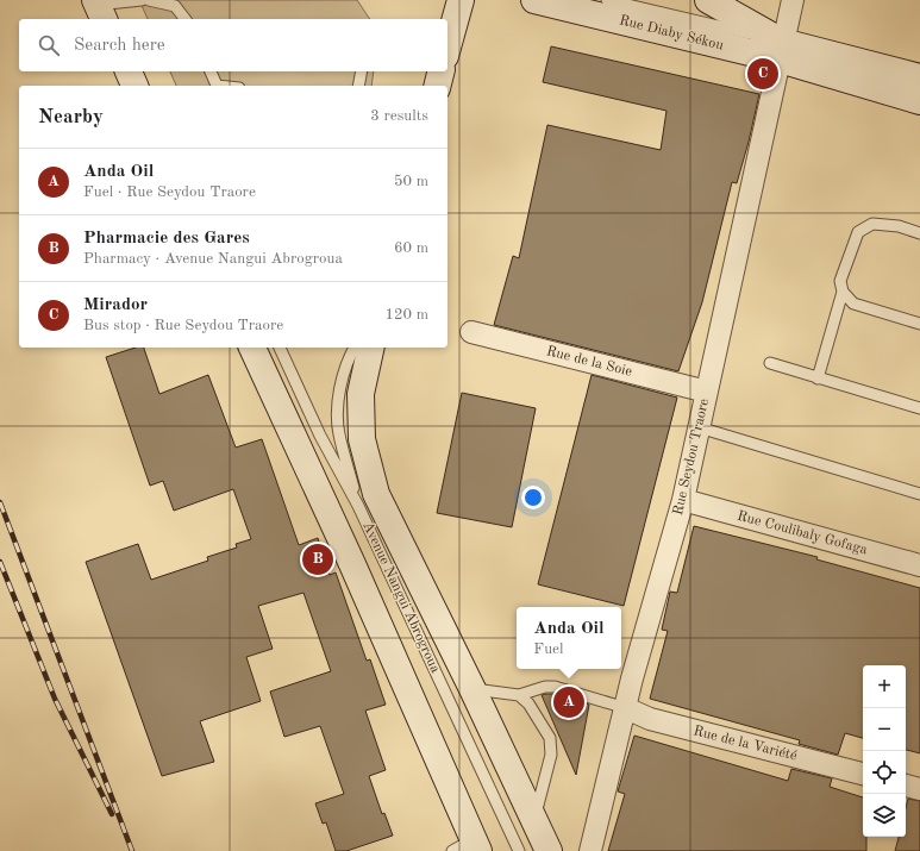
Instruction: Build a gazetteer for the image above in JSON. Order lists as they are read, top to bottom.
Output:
{
  "streets": {
    "street": [
      "Rue Diaby Sékou",
      "Rue de la Soie",
      "Rue Seydou Traore",
      "Rue Coulibaly Gofaga",
      "Avenue Nangui Abrogroua",
      "Rue de la Variété"
    ]
  },
  "crossings": [
    ["Rue Diaby Sékou", "Rue Seydou Traore"],
    ["Rue de la Soie", "Rue Seydou Traore"],
    ["Rue Seydou Traore", "Rue Coulibaly Gofaga"],
    ["Rue Seydou Traore", "Rue de la Variété"]
  ],
  "page": {
    "search": "Search here",
    "pins": ["C", "B", "A"],
    "heading": ["Nearby", "3 results"],
    "list": [
      {
        "mark": "A",
        "name": "Anda Oil",
        "note": "Fuel · Rue Seydou Traore",
        "value": "50 m"
      },
      {
        "mark": "B",
        "name": "Pharmacie des Gares",
        "note": "Pharmacy · Avenue Nangui Abrogroua",
        "value": "60 m"
      },
      {
        "mark": "C",
        "name": "Mirador",
        "note": "Bus stop · Rue Seydou Traore",
        "value": "120 m"
      }
    ],
    "popup": ["Anda Oil", "Fuel"],
    "map_buttons": ["+", "−"]
  }
}
